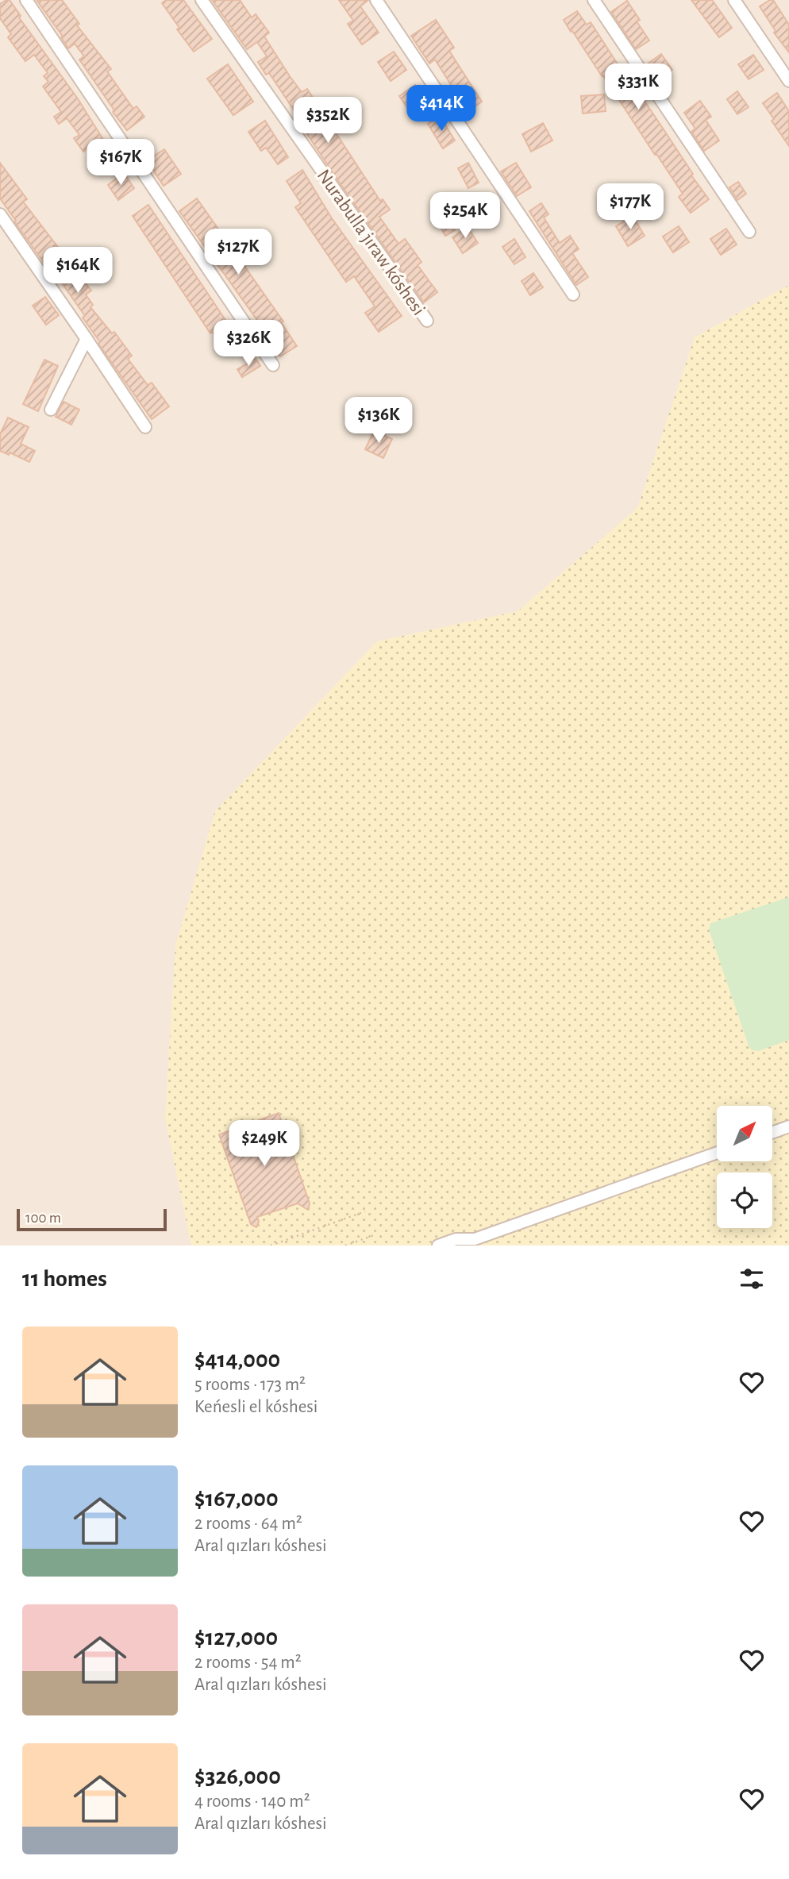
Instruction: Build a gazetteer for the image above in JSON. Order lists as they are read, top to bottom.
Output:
{
  "streets": {
    "street": ["Nurabulla jıraw kóshesi"]
  },
  "scale_bar": "100 m",
  "north": "top right",
  "page": {
    "price": [
      "$331K",
      "$414K",
      "$352K",
      "$167K",
      "$177K",
      "$254K",
      "$127K",
      "$164K",
      "$326K",
      "$136K",
      "$249K"
    ],
    "scale": "100 m",
    "heading": "11 homes",
    "list": [
      {
        "name": "$414,000",
        "note": "5 rooms · 173 m² · Keńesli el kóshesi"
      },
      {
        "name": "$167,000",
        "note": "2 rooms · 64 m² · Aral qızları kóshesi"
      },
      {
        "name": "$127,000",
        "note": "2 rooms · 54 m² · Aral qızları kóshesi"
      },
      {
        "name": "$326,000",
        "note": "4 rooms · 140 m² · Aral qızları kóshesi"
      }
    ]
  }
}
